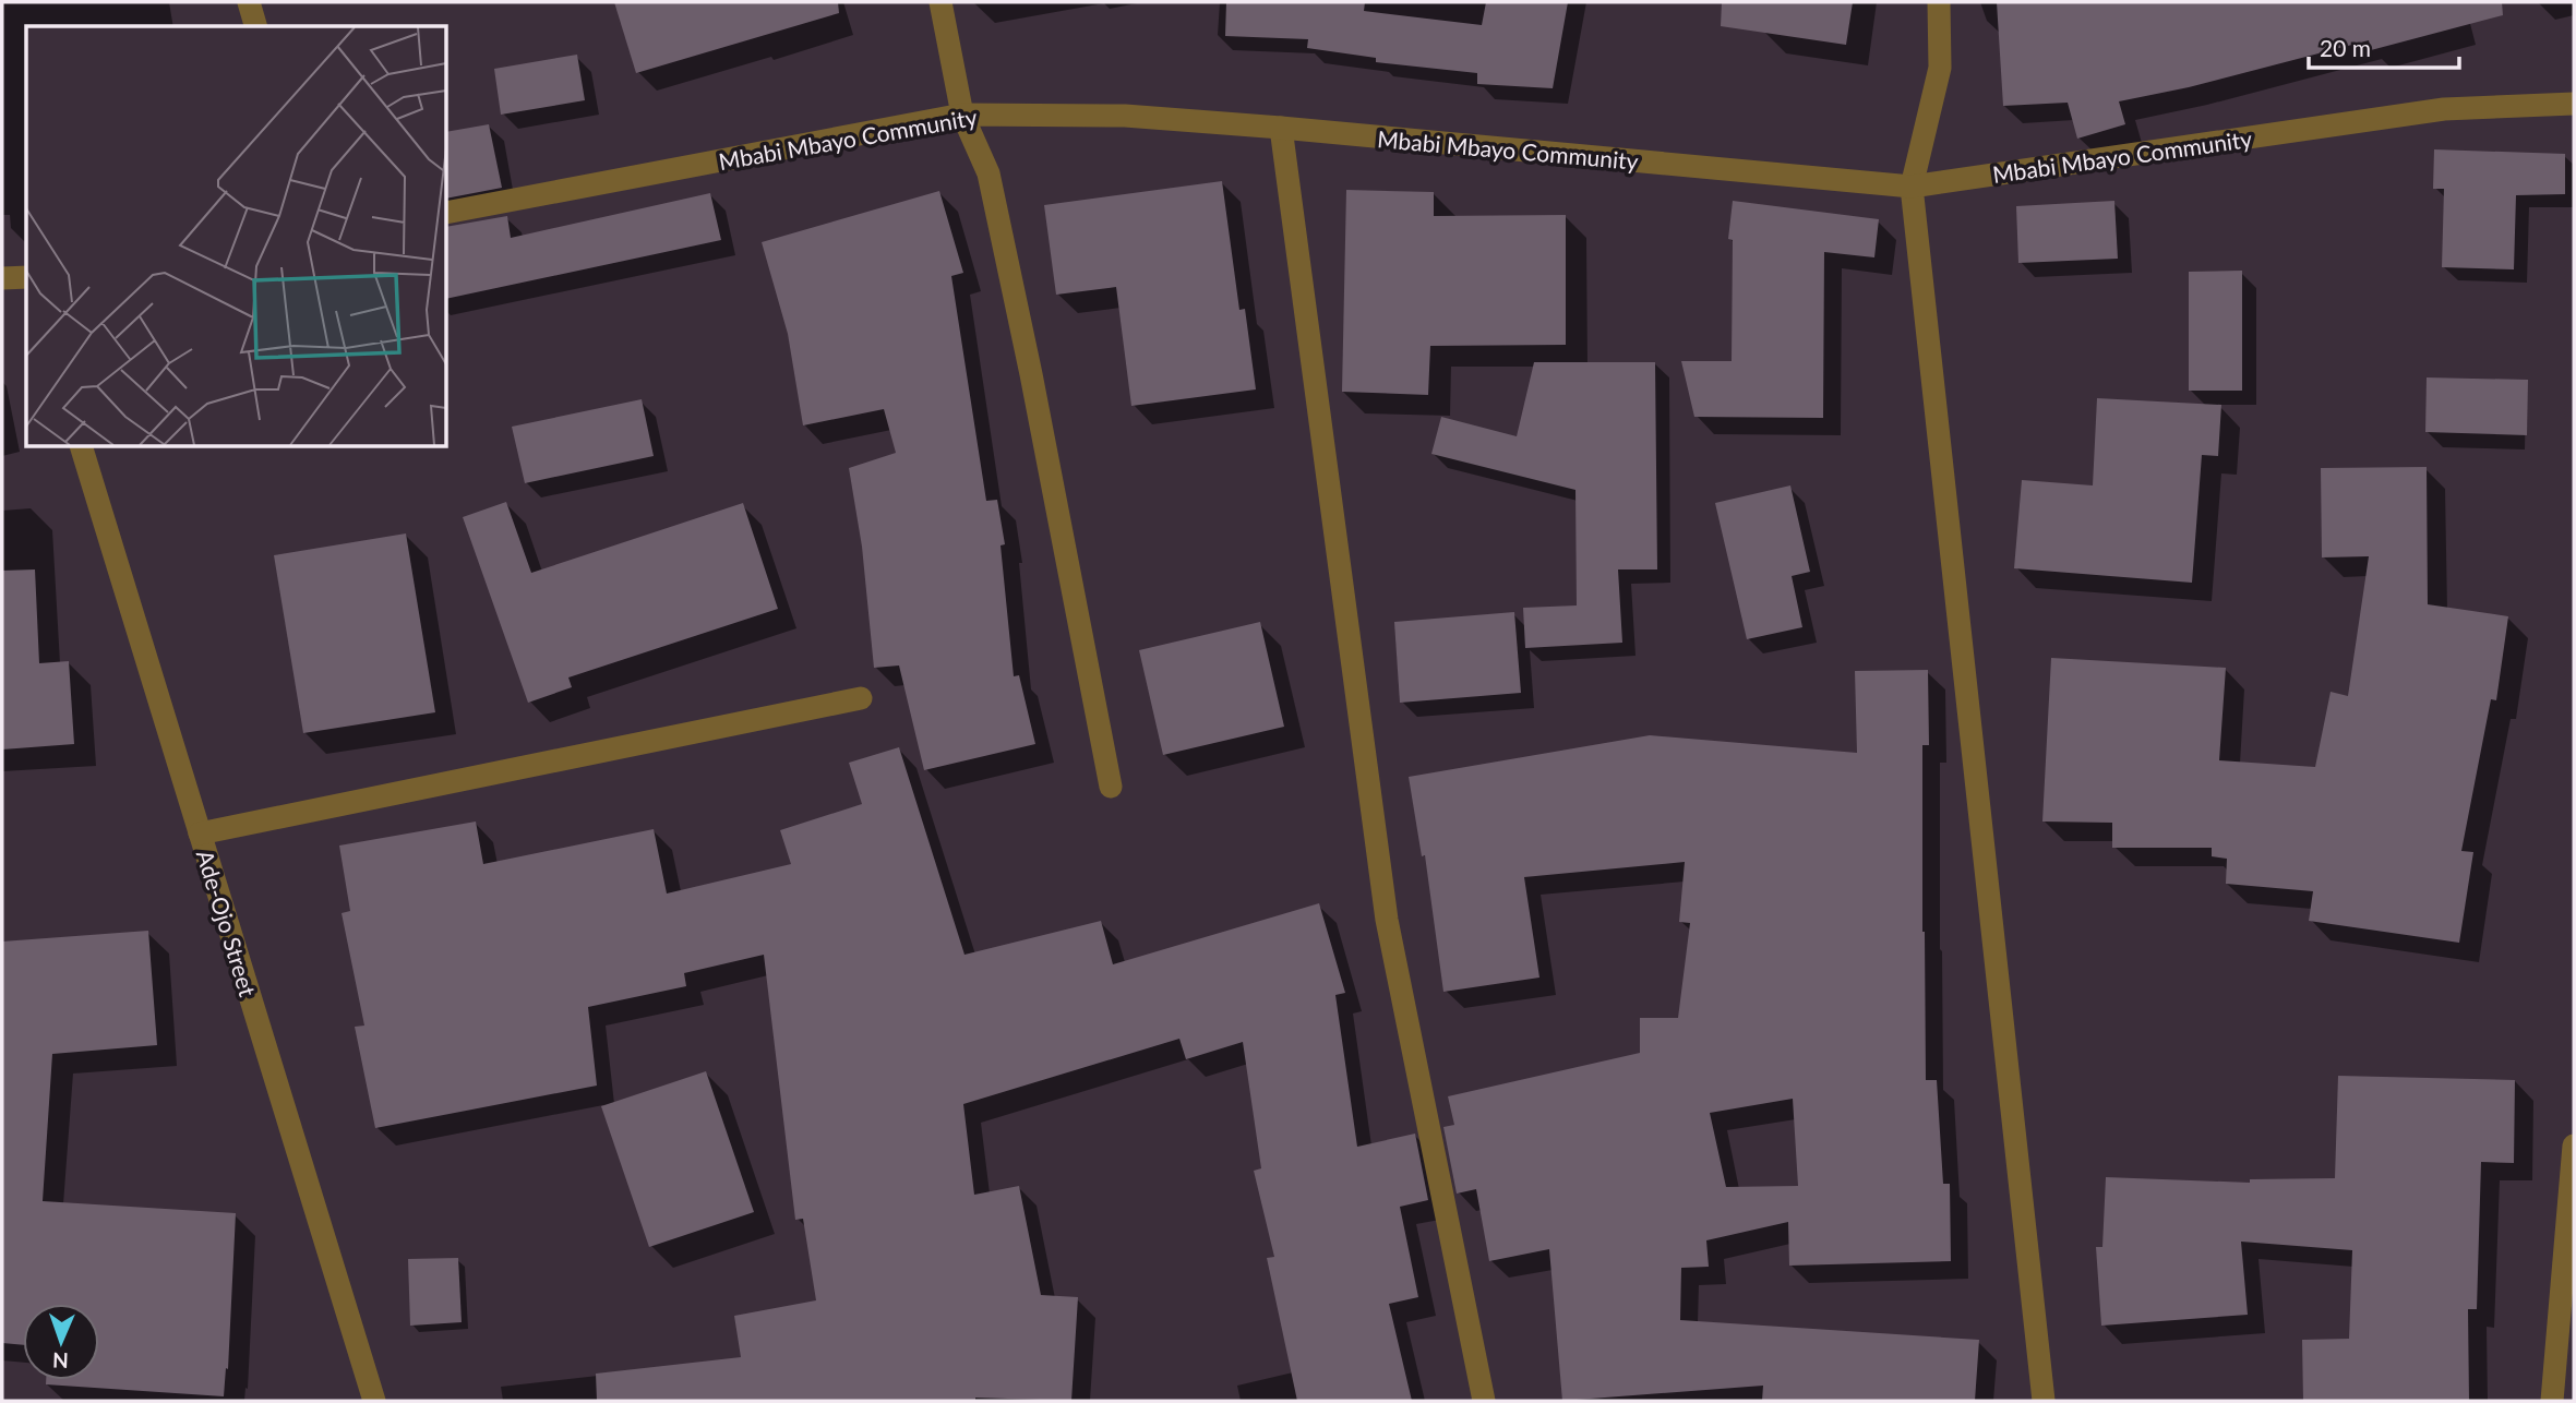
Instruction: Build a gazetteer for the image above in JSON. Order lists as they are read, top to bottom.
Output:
{
  "streets": {
    "street": ["Mbabi Mbayo Community", "Ade-Ojo Street"]
  },
  "scale_bar": "20 m",
  "north": "bottom"
}
